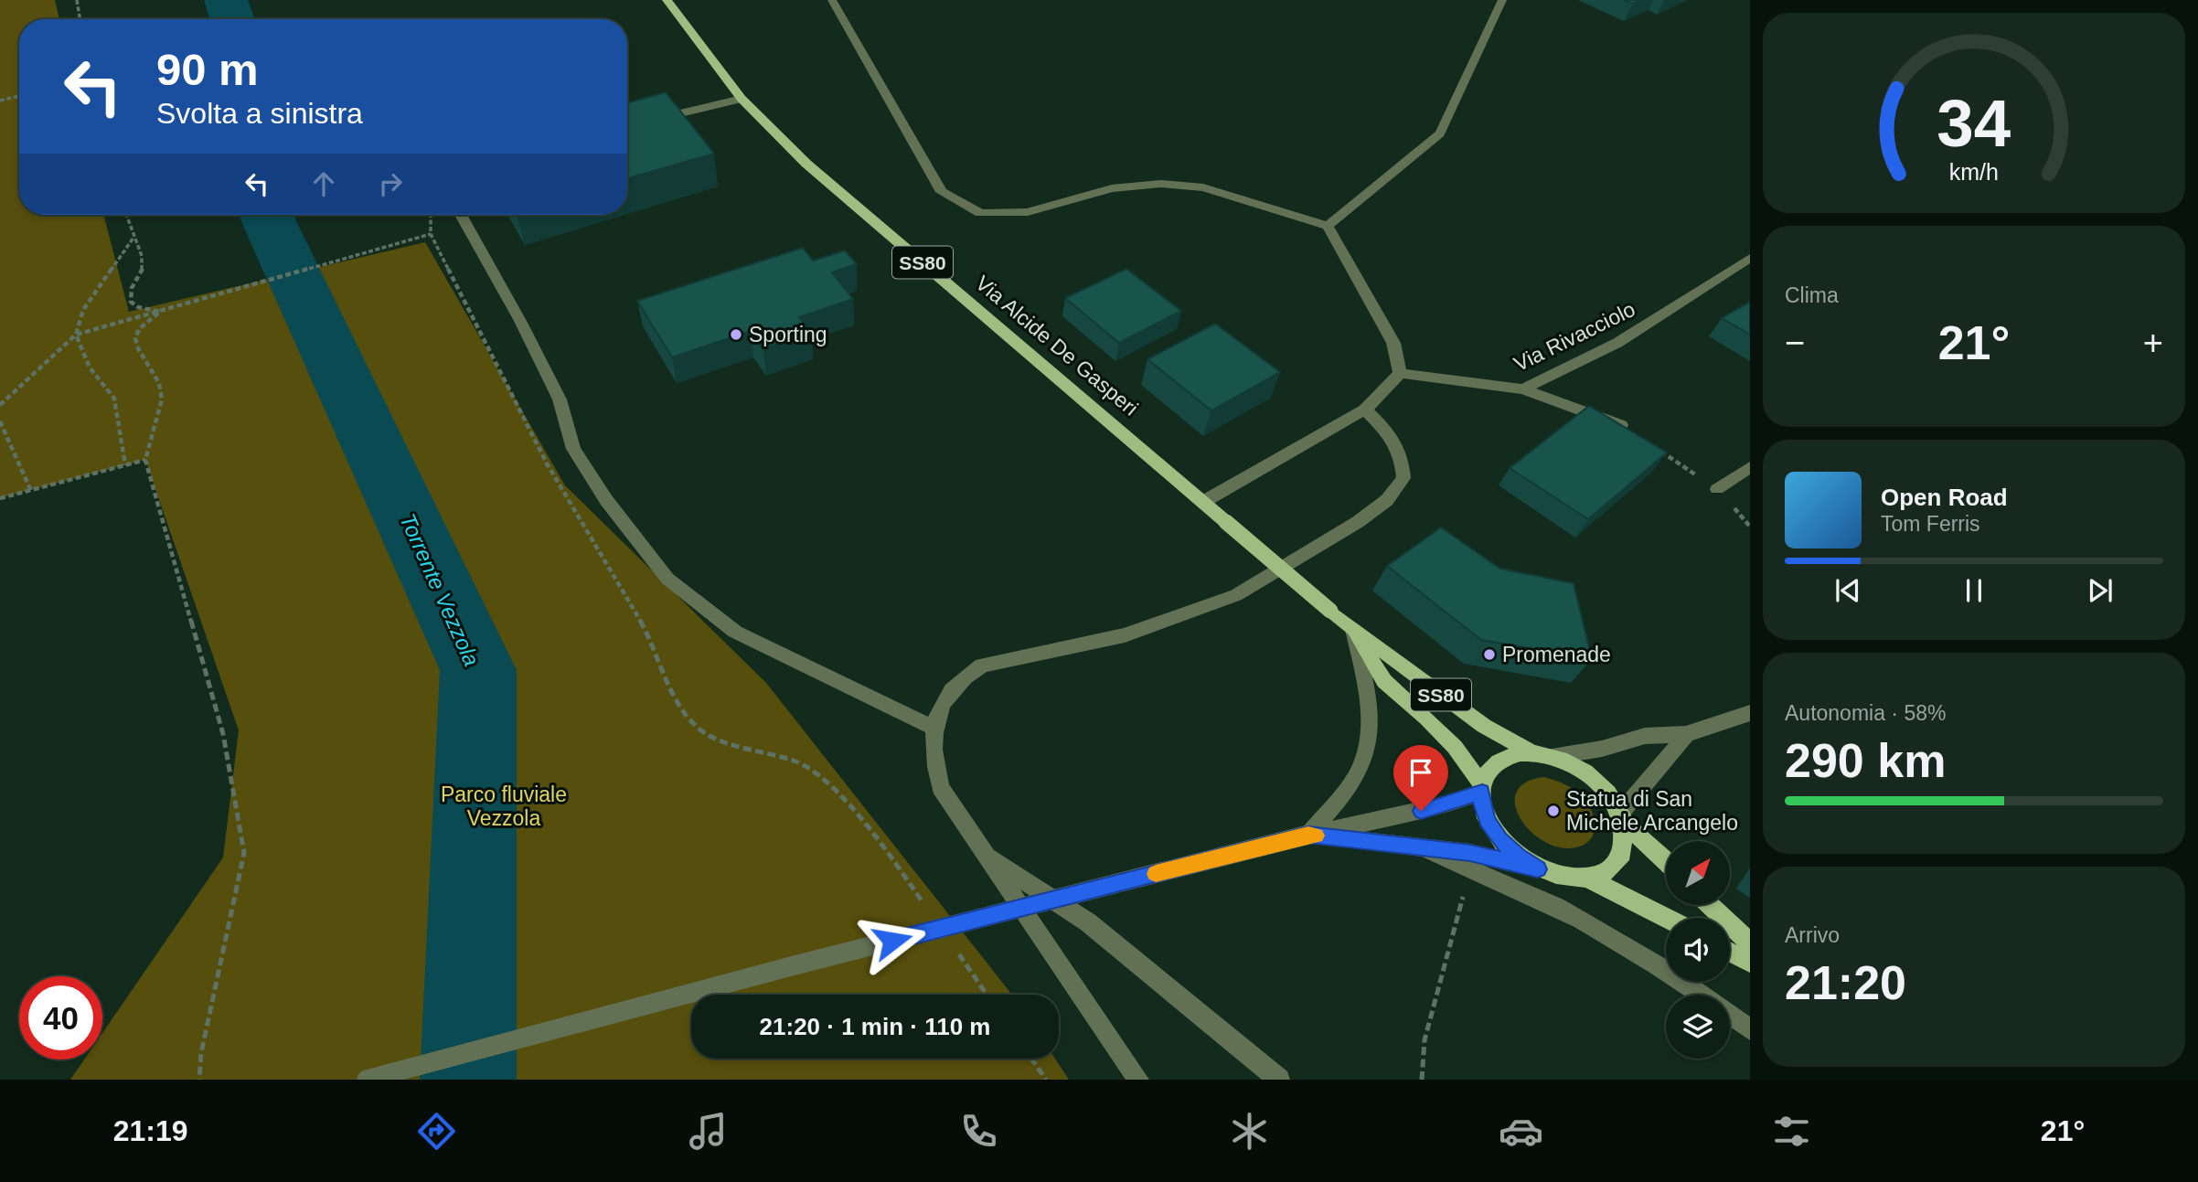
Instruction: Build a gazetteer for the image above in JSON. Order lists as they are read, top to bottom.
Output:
{
  "streets": {
    "main road": ["SS80", "Via Alcide De Gasperi"],
    "street": ["Via Rivacciolo"]
  },
  "crossings": [
    ["SS80", "Via Alcide De Gasperi"]
  ],
  "water": ["Torrente Vezzola"],
  "parks": ["Parco fluviale Vezzola"],
  "places": ["Sporting", "Promenade", "Statua di San Michele Arcangelo"],
  "north": "top right",
  "page": {
    "turn": ["90 m", "Svolta a sinistra"],
    "tile": [
      "Clima",
      ["Autonomia · 58%", "290 km"],
      ["Arrivo", "21:20"]
    ],
    "heat": ["−", "21°", "+"],
    "song": ["Open Road", "Tom Ferris"],
    "limit": "40",
    "trip": "21:20 · 1 min · 110 m",
    "tabs": ["21:19", "21°"],
    "gauge": ["34", "km/h"]
  }
}
